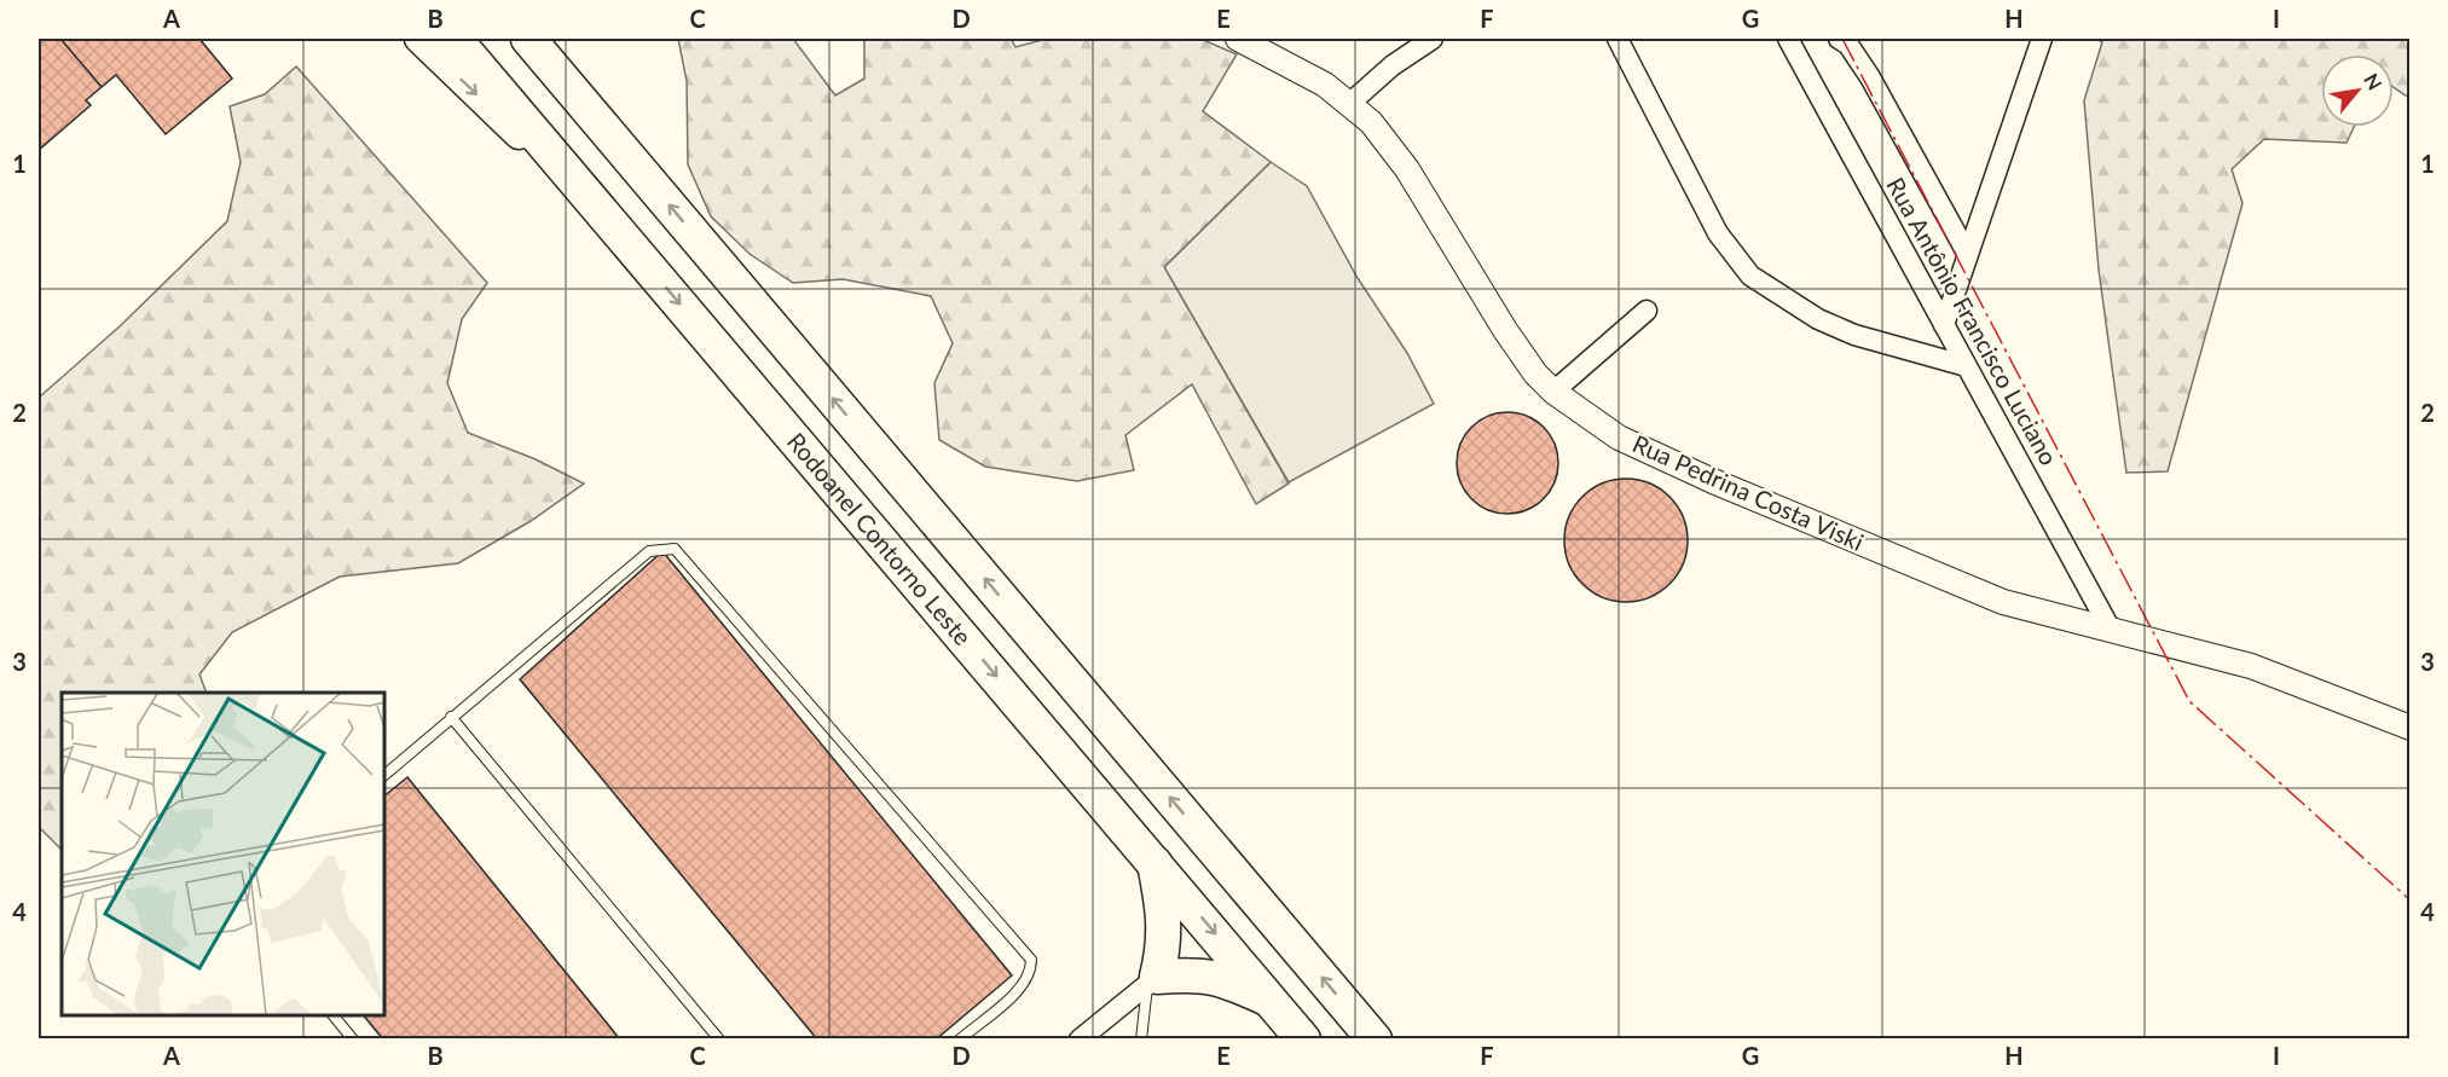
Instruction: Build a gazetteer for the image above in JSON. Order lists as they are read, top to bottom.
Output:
{
  "streets": {
    "highway": ["Rodoanel Contorno Leste"],
    "street": ["Rua Antônio Francisco Luciano", "Rua Pedrina Costa Viski"]
  },
  "crossings": [
    ["Rua Antônio Francisco Luciano", "Rua Pedrina Costa Viski"]
  ],
  "north": "top right",
  "grid": {
    "columns": [
      "A",
      "B",
      "C",
      "D",
      "E",
      "F",
      "G",
      "H",
      "I"
    ],
    "rows": [
      "1",
      "2",
      "3",
      "4"
    ]
  }
}
